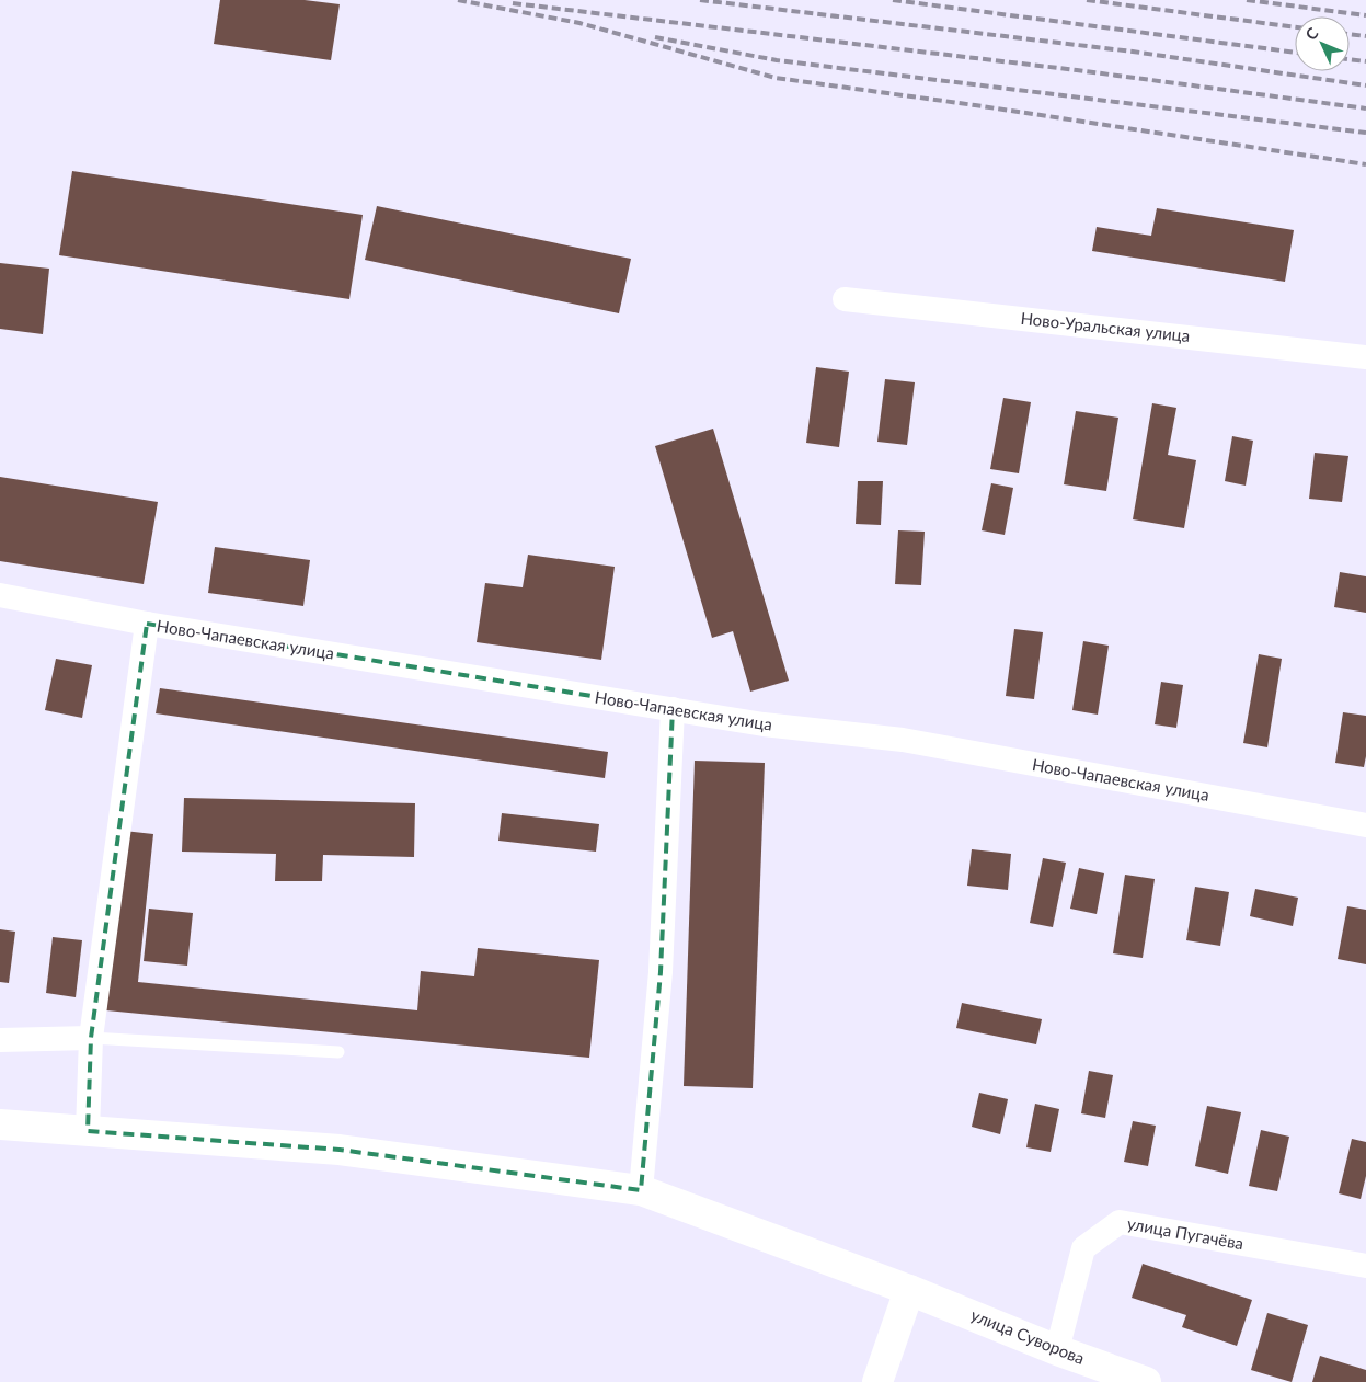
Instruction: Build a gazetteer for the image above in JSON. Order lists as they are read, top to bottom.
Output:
{
  "streets": {
    "main road": ["улица Суворова"],
    "street": ["Ново-Уральская улица", "Ново-Чапаевская улица", "улица Пугачёва"]
  },
  "crossings": [
    ["улица Пугачёва", "улица Суворова"]
  ],
  "north": "top left"
}
